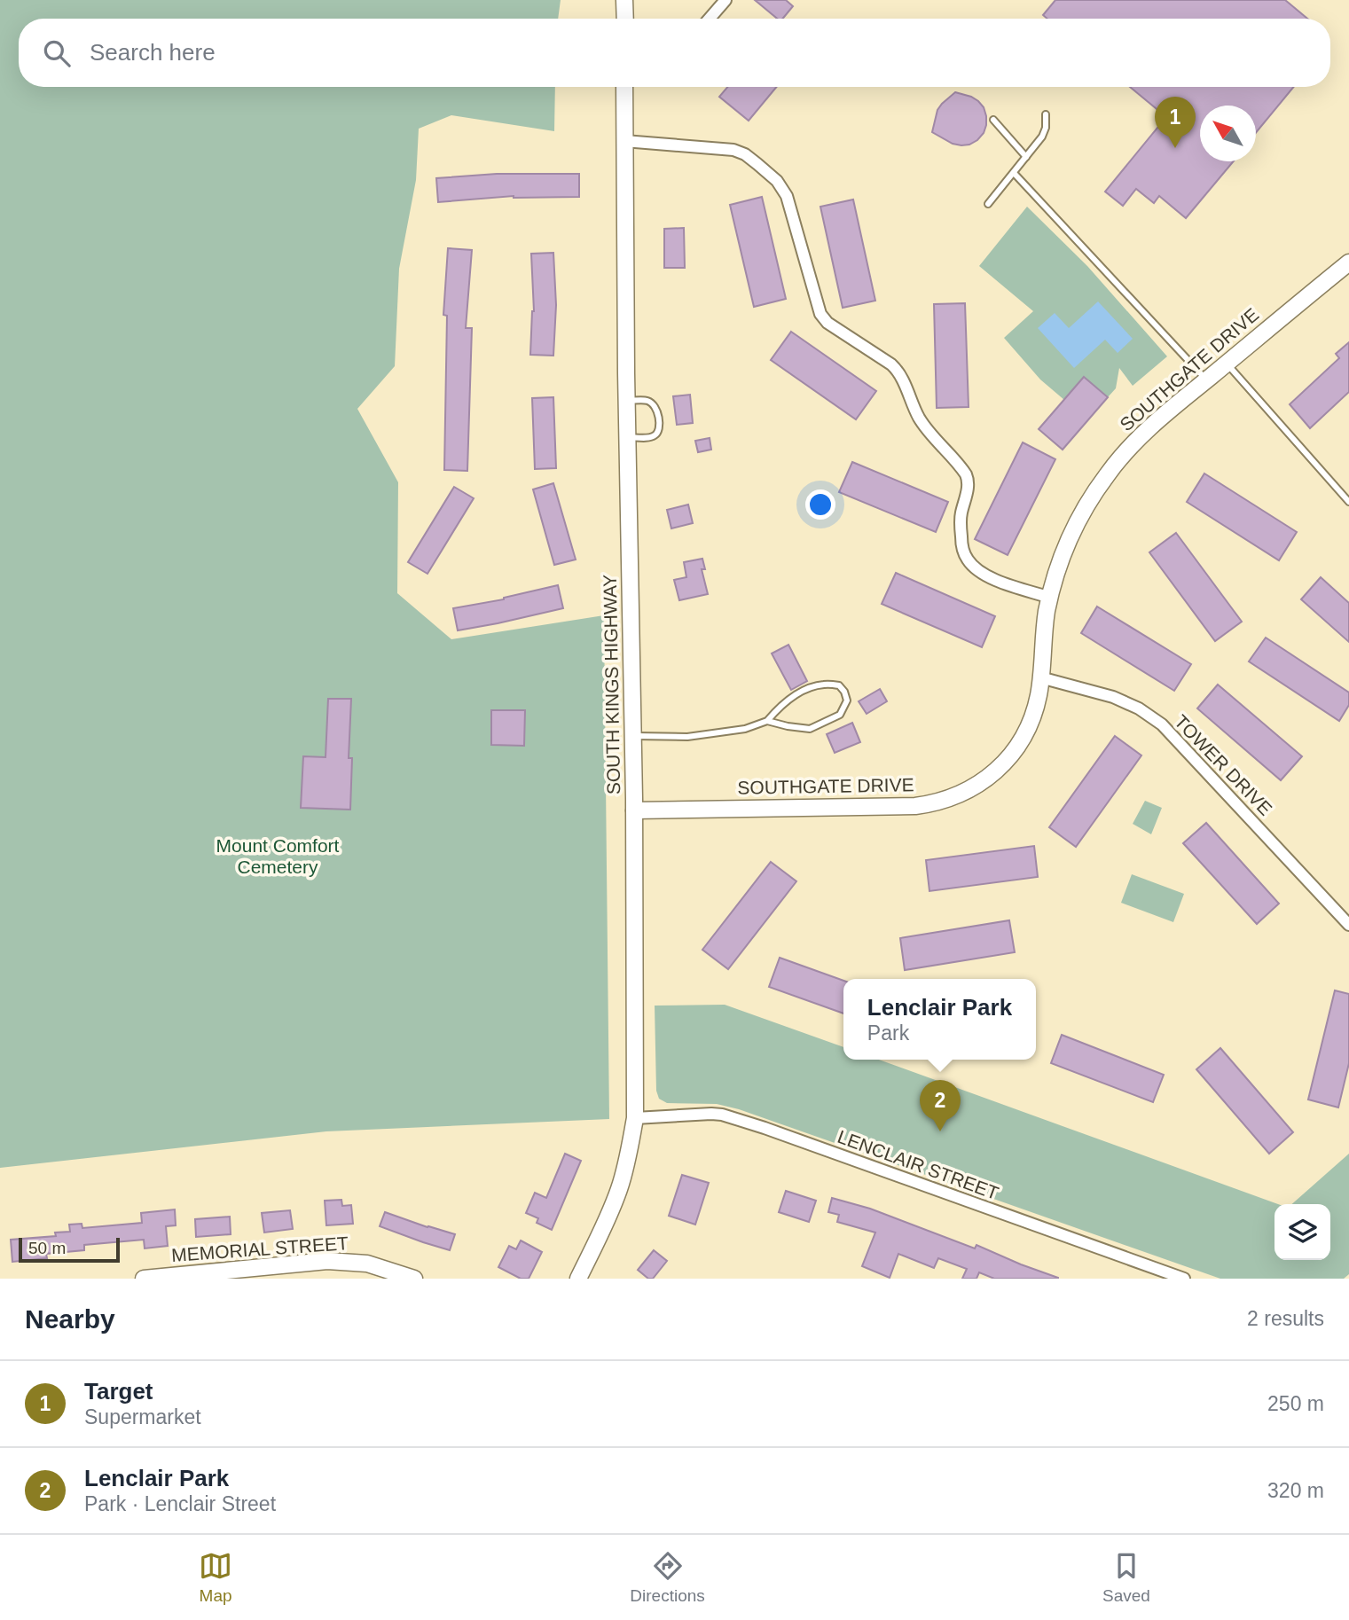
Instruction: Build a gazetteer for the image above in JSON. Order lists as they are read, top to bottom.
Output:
{
  "streets": {
    "street": [
      "SOUTHGATE DRIVE",
      "SOUTH KINGS HIGHWAY",
      "TOWER DRIVE",
      "LENCLAIR STREET",
      "MEMORIAL STREET"
    ]
  },
  "crossings": [
    ["SOUTHGATE DRIVE", "SOUTH KINGS HIGHWAY"],
    ["SOUTHGATE DRIVE", "TOWER DRIVE"],
    ["SOUTH KINGS HIGHWAY", "LENCLAIR STREET"]
  ],
  "parks": ["Mount Comfort Cemetery"],
  "scale_bar": "50 m",
  "north": "top left",
  "page": {
    "search": "Search here",
    "pins": ["1", "2"],
    "popup": ["Lenclair Park", "Park"],
    "scale": "50 m",
    "heading": ["Nearby", "2 results"],
    "list": [
      {
        "mark": "1",
        "name": "Target",
        "note": "Supermarket",
        "value": "250 m"
      },
      {
        "mark": "2",
        "name": "Lenclair Park",
        "note": "Park · Lenclair Street",
        "value": "320 m"
      }
    ],
    "nav": ["Map", "Directions", "Saved"]
  }
}
